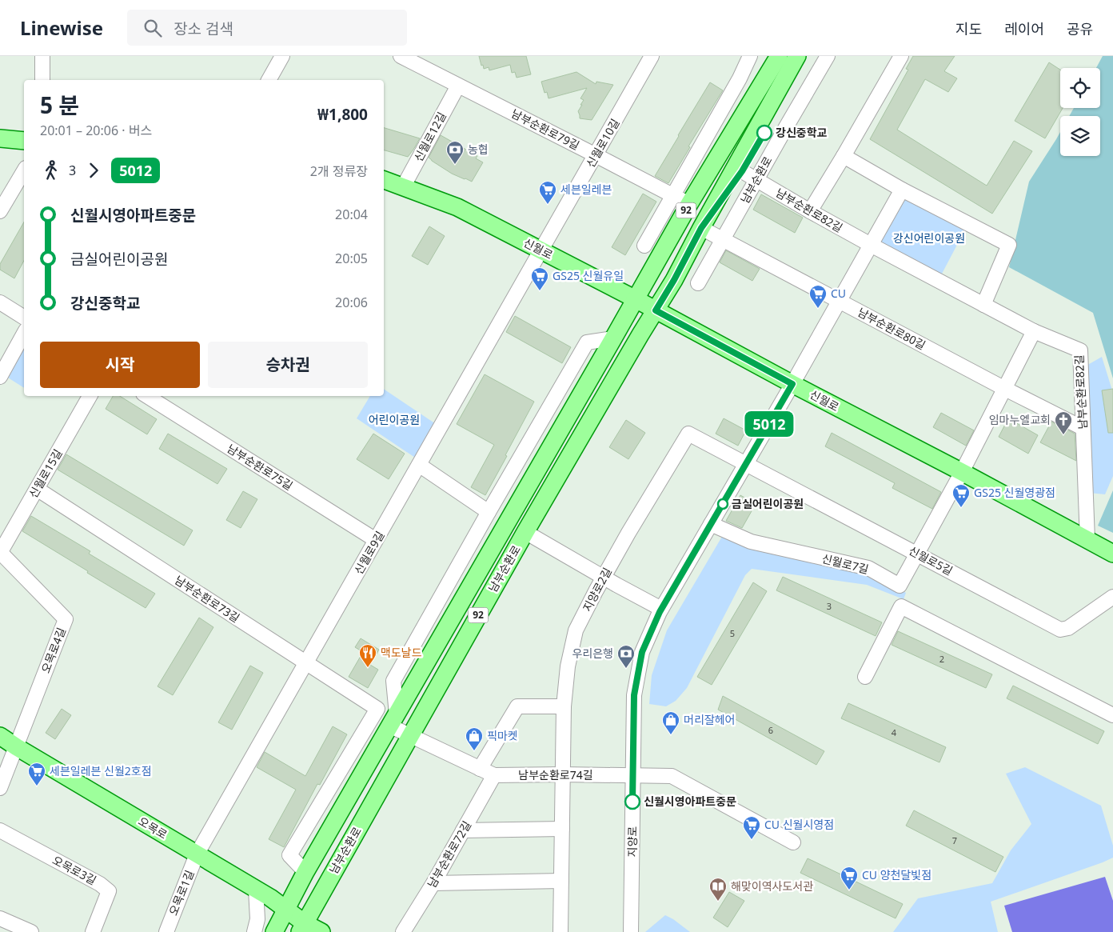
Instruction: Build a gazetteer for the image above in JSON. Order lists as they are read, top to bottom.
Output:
{
  "streets": {
    "main road": [
      "남부순환로",
      "92",
      "신월로",
      "오목로"
    ],
    "street": [
      "남부순환로79길",
      "신월로12길",
      "신월로10길",
      "남부순환로82길",
      "남부순환로80길",
      "남부순환로75길",
      "신월로15길",
      "신월로9길",
      "신월로5길",
      "신월로7길",
      "지양로2길",
      "남부순환로73길",
      "오목로4길",
      "남부순환로74길",
      "지양로",
      "남부순환로72길",
      "오목로3길",
      "오목로1길"
    ]
  },
  "crossings": [
    ["남부순환로79길", "신월로12길"],
    ["남부순환로79길", "신월로10길"],
    ["남부순환로79길", "남부순환로"],
    ["신월로12길", "신월로"],
    ["신월로10길", "신월로"],
    ["신월로10길", "신월로9길"],
    ["남부순환로", "남부순환로82길"],
    ["남부순환로", "신월로"],
    ["남부순환로", "남부순환로80길"],
    ["남부순환로", "남부순환로73길"],
    ["남부순환로", "남부순환로74길"],
    ["남부순환로", "오목로"],
    ["남부순환로82길", "신월로"],
    ["남부순환로82길", "남부순환로80길"],
    ["남부순환로82길", "신월로7길"],
    ["남부순환로82길", "지양로"],
    ["신월로", "신월로9길"],
    ["신월로", "신월로7길"],
    ["신월로", "지양로"],
    ["남부순환로80길", "신월로7길"],
    ["남부순환로80길", "지양로"],
    ["남부순환로75길", "신월로9길"],
    ["신월로15길", "남부순환로73길"],
    ["신월로15길", "오목로4길"],
    ["신월로9길", "남부순환로73길"],
    ["신월로9길", "오목로"],
    ["신월로9길", "오목로1길"],
    ["신월로5길", "신월로7길"],
    ["신월로5길", "지양로2길"],
    ["신월로5길", "지양로"],
    ["신월로7길", "지양로"],
    ["지양로2길", "남부순환로74길"],
    ["지양로2길", "지양로"],
    ["오목로4길", "오목로"],
    ["남부순환로74길", "지양로"],
    ["남부순환로74길", "남부순환로72길"],
    ["오목로", "오목로1길"]
  ],
  "parks": ["강신어린이공원", "어린이공원"],
  "places": {
    "other": ["강신중학교", "금실어린이공원", "신월시영아파트중문"],
    "bank": ["농협", "우리은행"],
    "supermarket": [
      "세븐일레븐",
      "GS25 신월유일",
      "CU",
      "GS25 신월영광점",
      "세븐일레븐 신월2호점",
      "CU 신월시영점",
      "CU 양천달빛점"
    ],
    "church": ["임마누엘교회"],
    "restaurant": ["맥도날드"],
    "shop": ["머리잘헤어", "픽마켓"],
    "library": ["해맞이역사도서관"]
  },
  "lines": ["bus line 5012"],
  "house_numbers": [
    "3",
    "5",
    "2",
    "6",
    "4",
    "7"
  ],
  "page": {
    "header": "Linewise",
    "search": "장소 검색",
    "nav": ["지도", "레이어", "공유"],
    "on_map": "5012",
    "heading": ["5 분", "20:01 – 20:06 · 버스", "₩1,800"],
    "legs": ["3", "5012", "2개 정류장"],
    "list": [
      {
        "name": "신월시영아파트중문",
        "value": "20:04"
      },
      {
        "name": "금실어린이공원",
        "value": "20:05"
      },
      {
        "name": "강신중학교",
        "value": "20:06"
      }
    ],
    "buttons": ["시작", "승차권"]
  }
}
